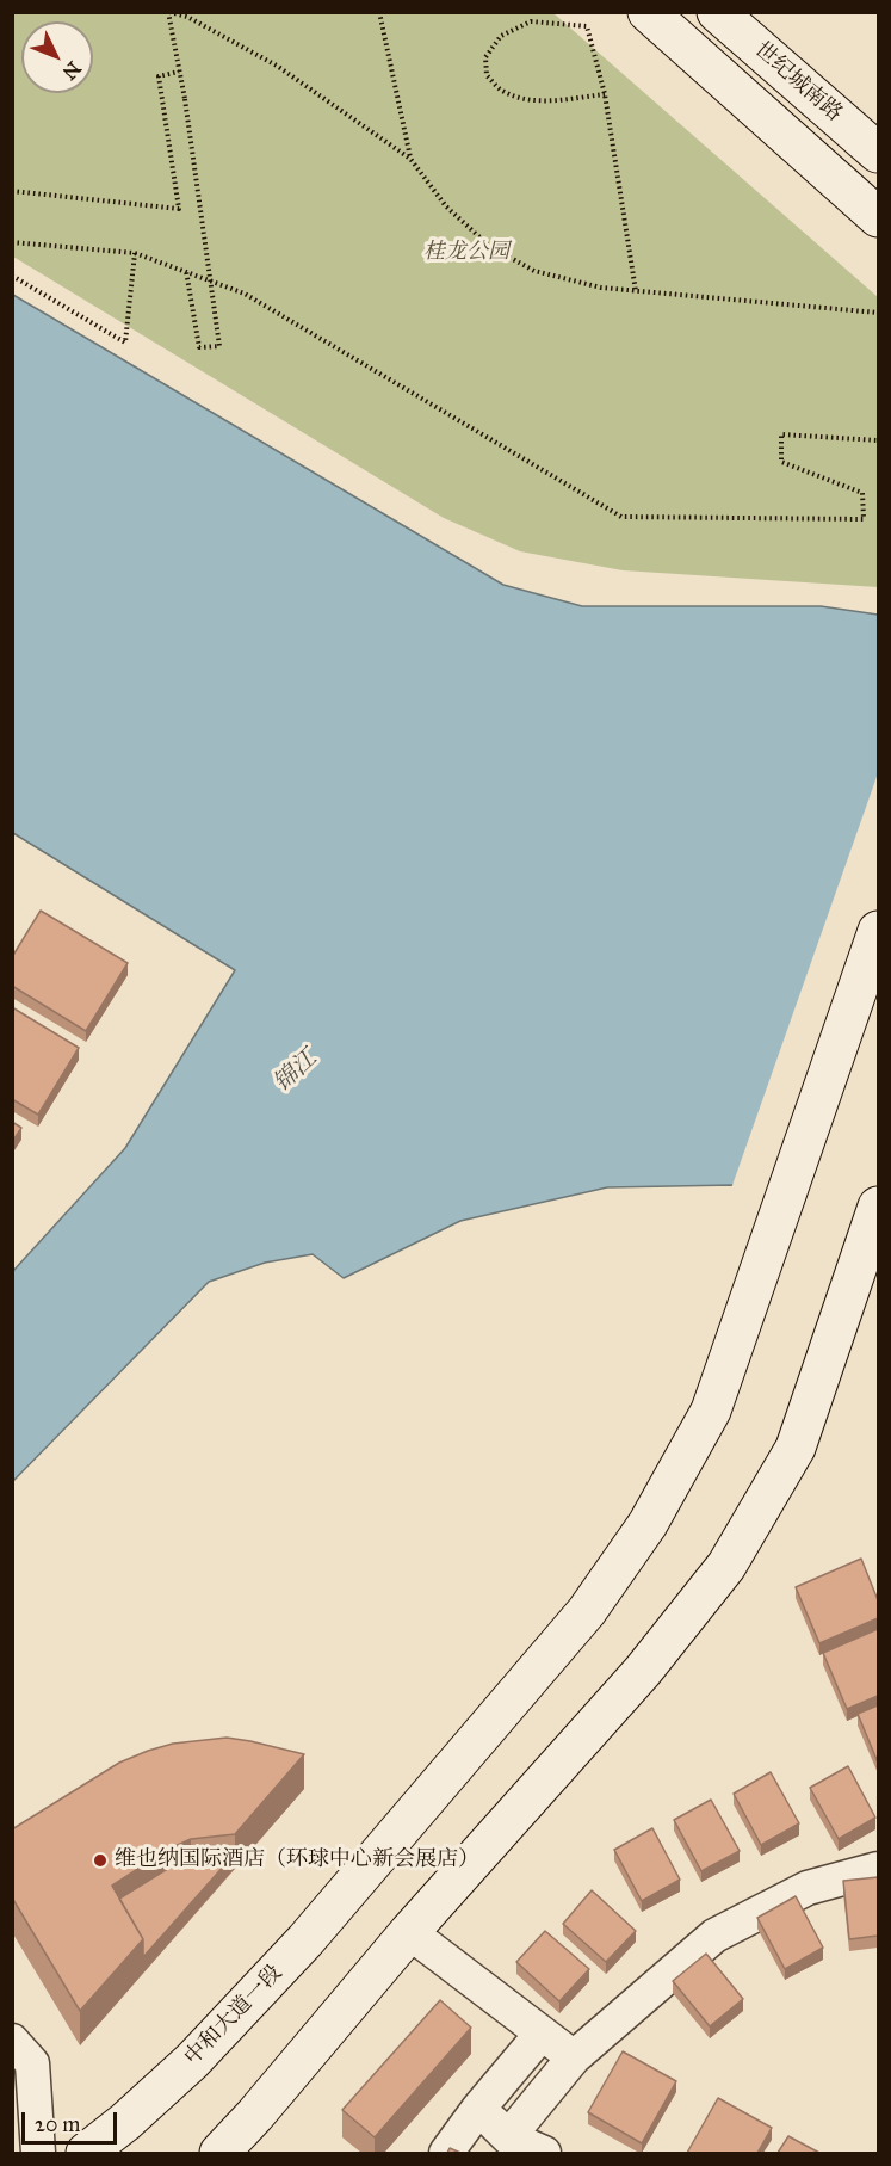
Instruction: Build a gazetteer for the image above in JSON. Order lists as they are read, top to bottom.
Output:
{
  "streets": {
    "main road": ["世纪城南路", "中和大道一段"]
  },
  "water": ["锦江"],
  "parks": ["桂龙公园"],
  "places": ["维也纳国际酒店（环球中心新会展店）"],
  "scale_bar": "20 m",
  "north": "bottom right"
}
